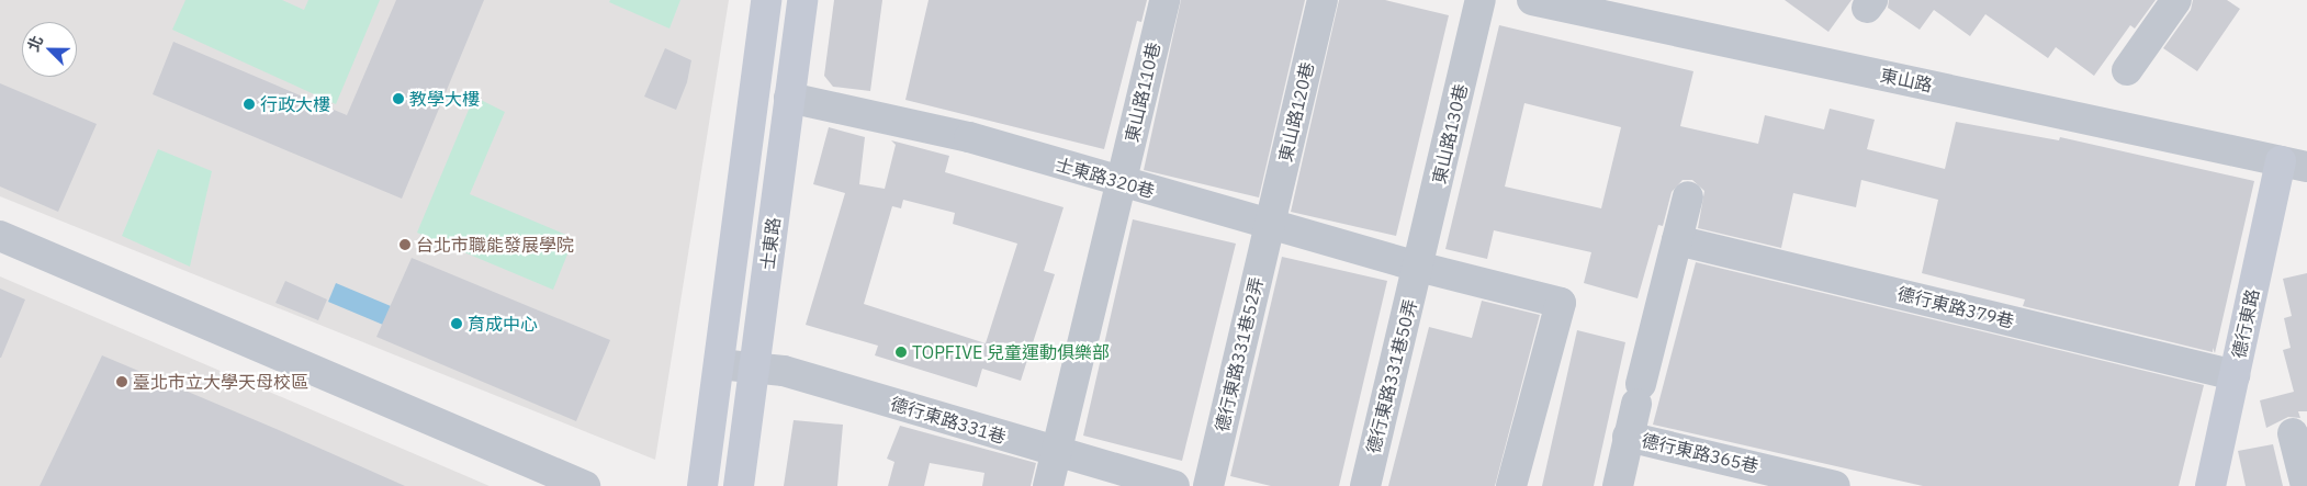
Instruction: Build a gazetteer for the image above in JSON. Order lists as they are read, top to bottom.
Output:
{
  "streets": {
    "street": [
      "東山路",
      "東山路110巷",
      "東山路120巷",
      "東山路130巷",
      "士東路320巷",
      "士東路",
      "德行東路379巷",
      "德行東路",
      "德行東路331巷52弄",
      "德行東路331巷50弄",
      "德行東路331巷",
      "德行東路365巷"
    ]
  },
  "crossings": [
    ["東山路", "德行東路"],
    ["東山路110巷", "士東路320巷"],
    ["東山路110巷", "德行東路331巷"],
    ["東山路120巷", "士東路320巷"],
    ["東山路120巷", "德行東路331巷52弄"],
    ["東山路130巷", "士東路320巷"],
    ["東山路130巷", "德行東路331巷50弄"],
    ["士東路320巷", "士東路"],
    ["士東路320巷", "德行東路331巷52弄"],
    ["士東路320巷", "德行東路331巷50弄"],
    ["士東路", "德行東路331巷"],
    ["德行東路379巷", "德行東路"]
  ],
  "places": [
    "教學大樓",
    "行政大樓",
    "台北市職能發展學院",
    "育成中心",
    "TOPFIVE 兒童運動俱樂部",
    "臺北市立大學天母校區"
  ],
  "north": "top left"
}
